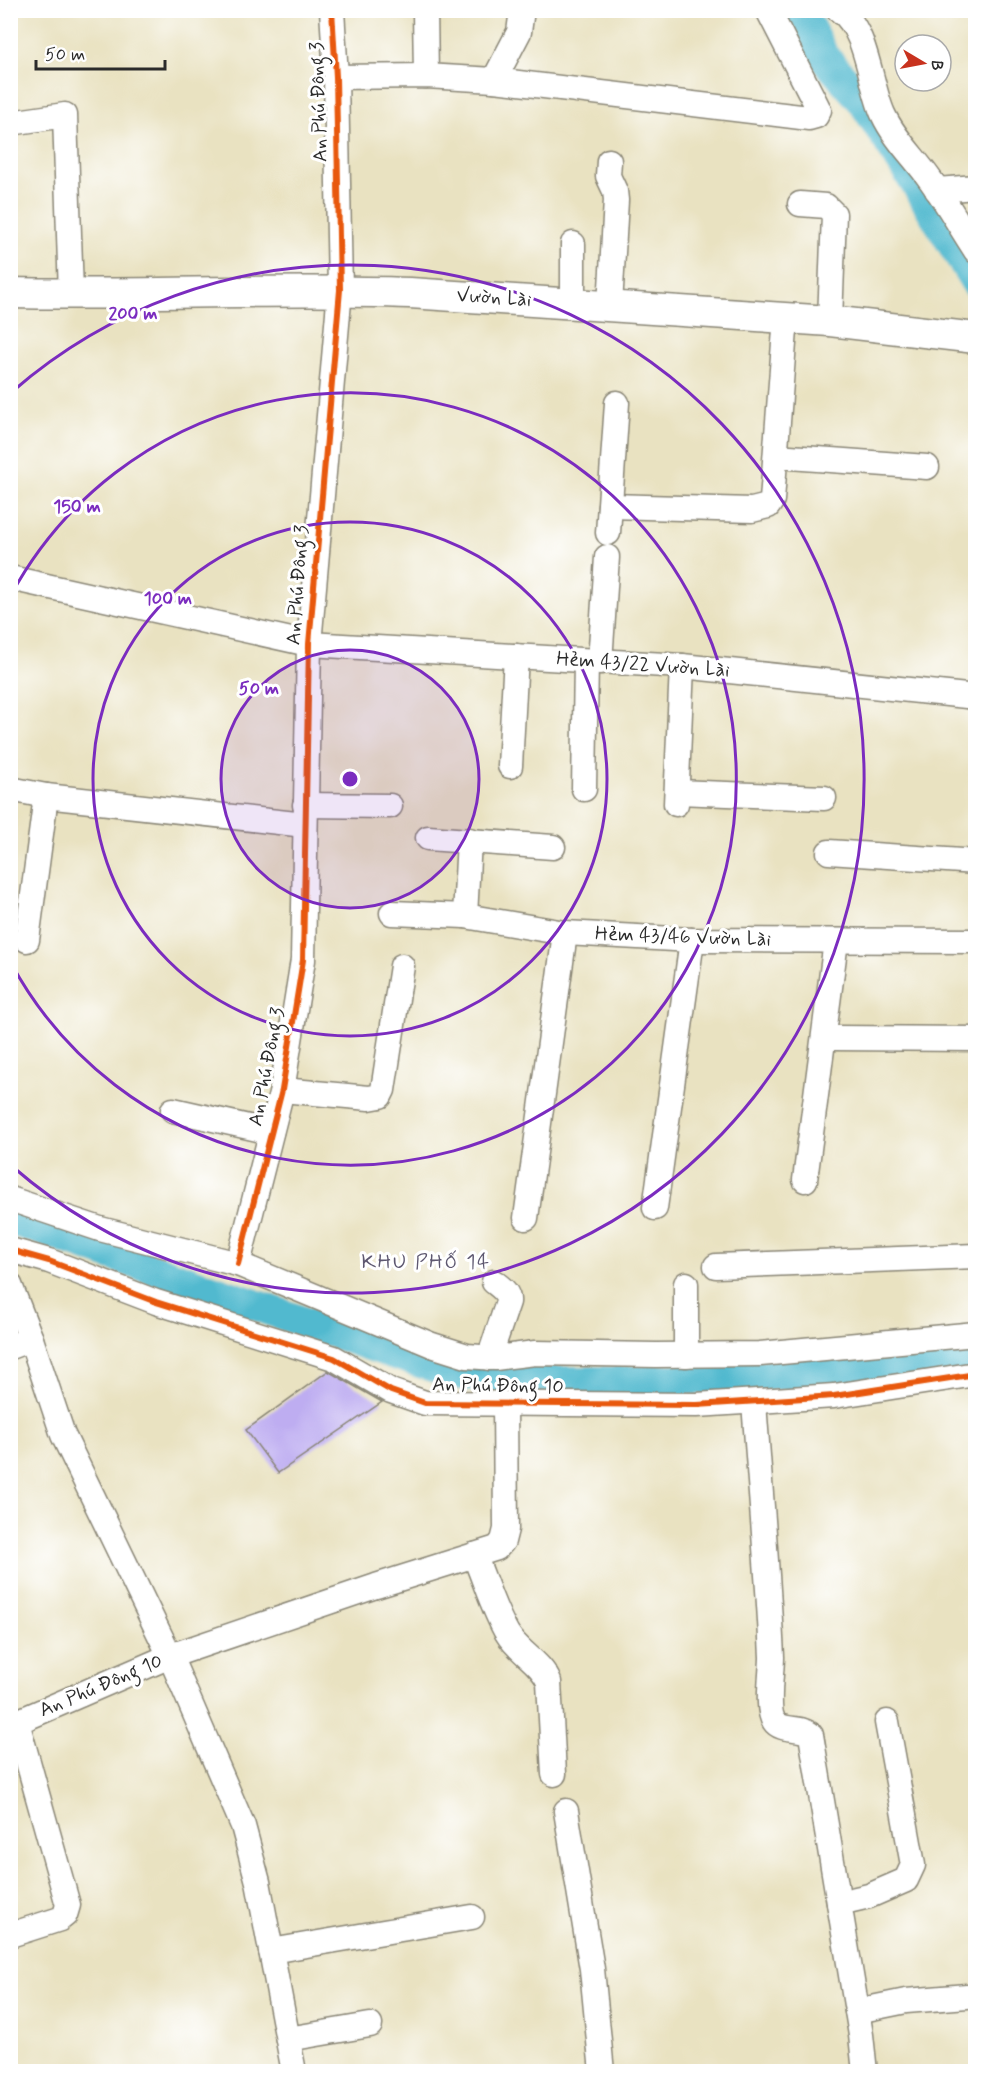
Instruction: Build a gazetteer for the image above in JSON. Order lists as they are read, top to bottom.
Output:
{
  "streets": {
    "main road": ["Vườn Lài"],
    "street": [
      "An Phú Đông 3",
      "Hẻm 43/22 Vườn Lài",
      "Hẻm 43/46 Vườn Lài",
      "An Phú Đông 10"
    ]
  },
  "crossings": [
    ["An Phú Đông 3", "Vườn Lài"],
    ["An Phú Đông 3", "Hẻm 43/22 Vườn Lài"]
  ],
  "districts": ["KHU PHỐ 14"],
  "scale_bar": "50 m",
  "north": "right",
  "rings": [
    "200 m",
    "150 m",
    "100 m",
    "50 m"
  ]
}
